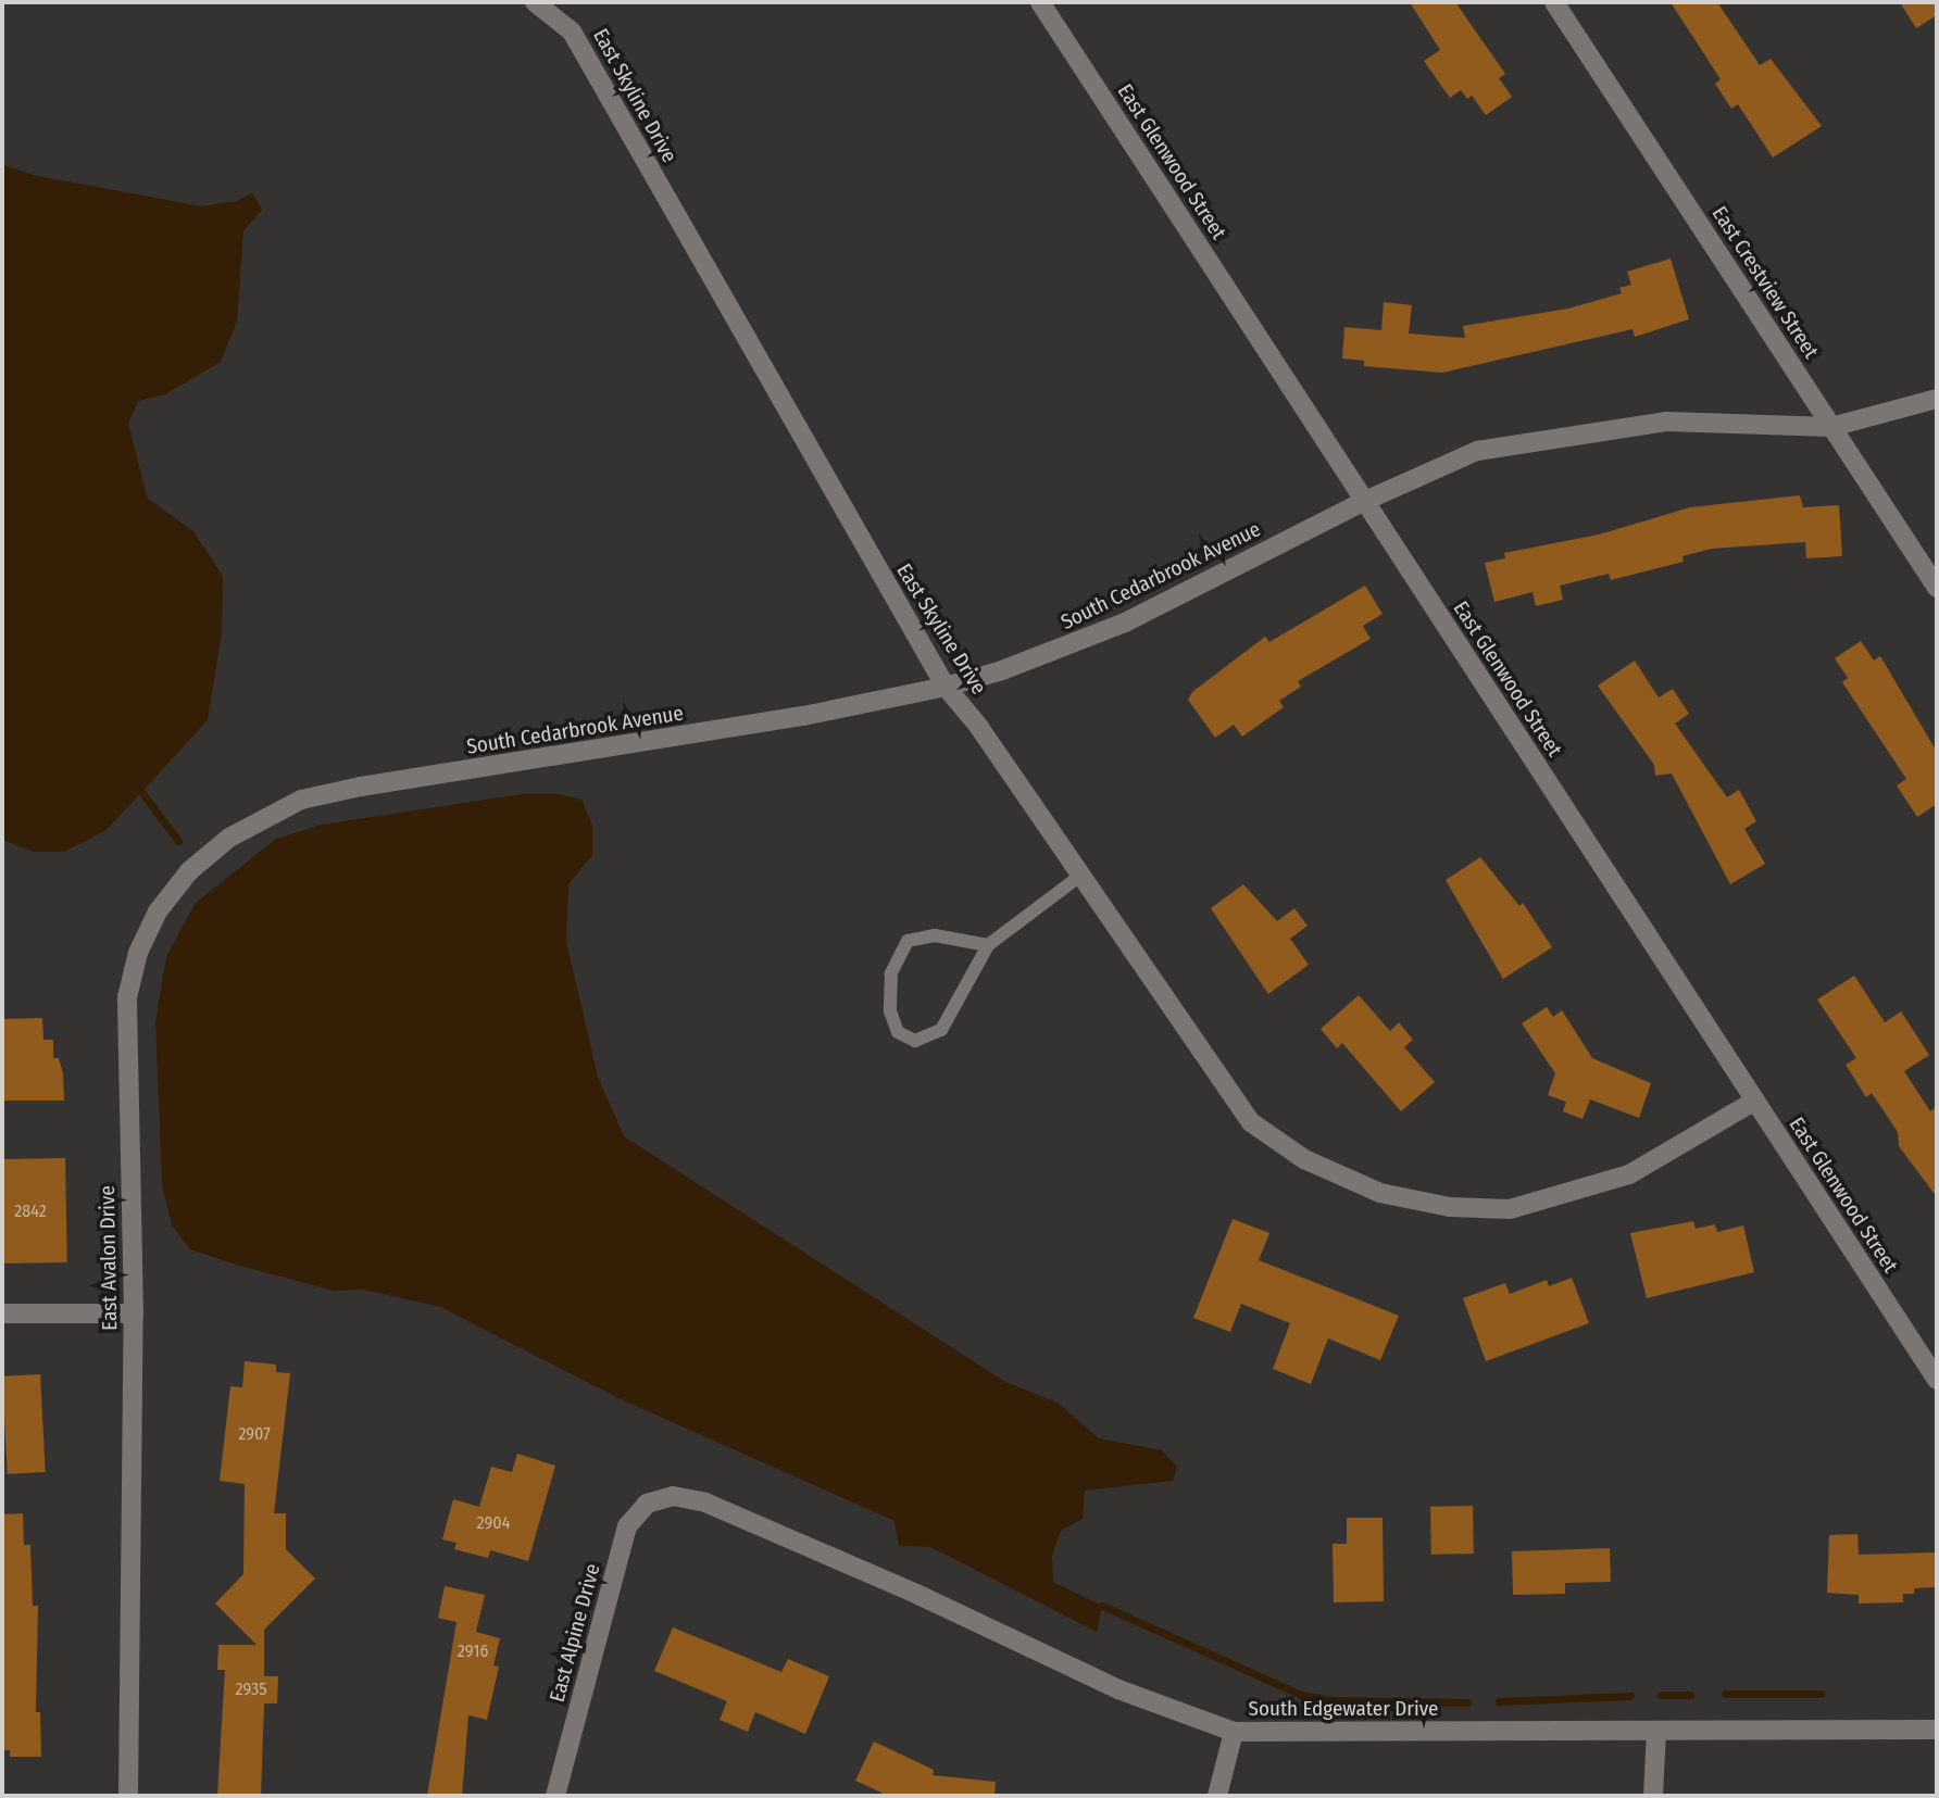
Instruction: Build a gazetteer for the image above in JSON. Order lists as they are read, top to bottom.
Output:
{
  "streets": {
    "street": [
      "East Skyline Drive",
      "East Glenwood Street",
      "East Crestview Street",
      "South Cedarbrook Avenue",
      "East Avalon Drive",
      "East Alpine Drive",
      "South Edgewater Drive"
    ]
  },
  "crossings": [
    ["East Skyline Drive", "East Glenwood Street"],
    ["East Skyline Drive", "South Cedarbrook Avenue"],
    ["East Glenwood Street", "South Cedarbrook Avenue"],
    ["East Crestview Street", "South Cedarbrook Avenue"],
    ["South Cedarbrook Avenue", "East Avalon Drive"],
    ["East Alpine Drive", "South Edgewater Drive"]
  ],
  "house_numbers": [
    "2842",
    "2907",
    "2904",
    "2916",
    "2935"
  ]
}
